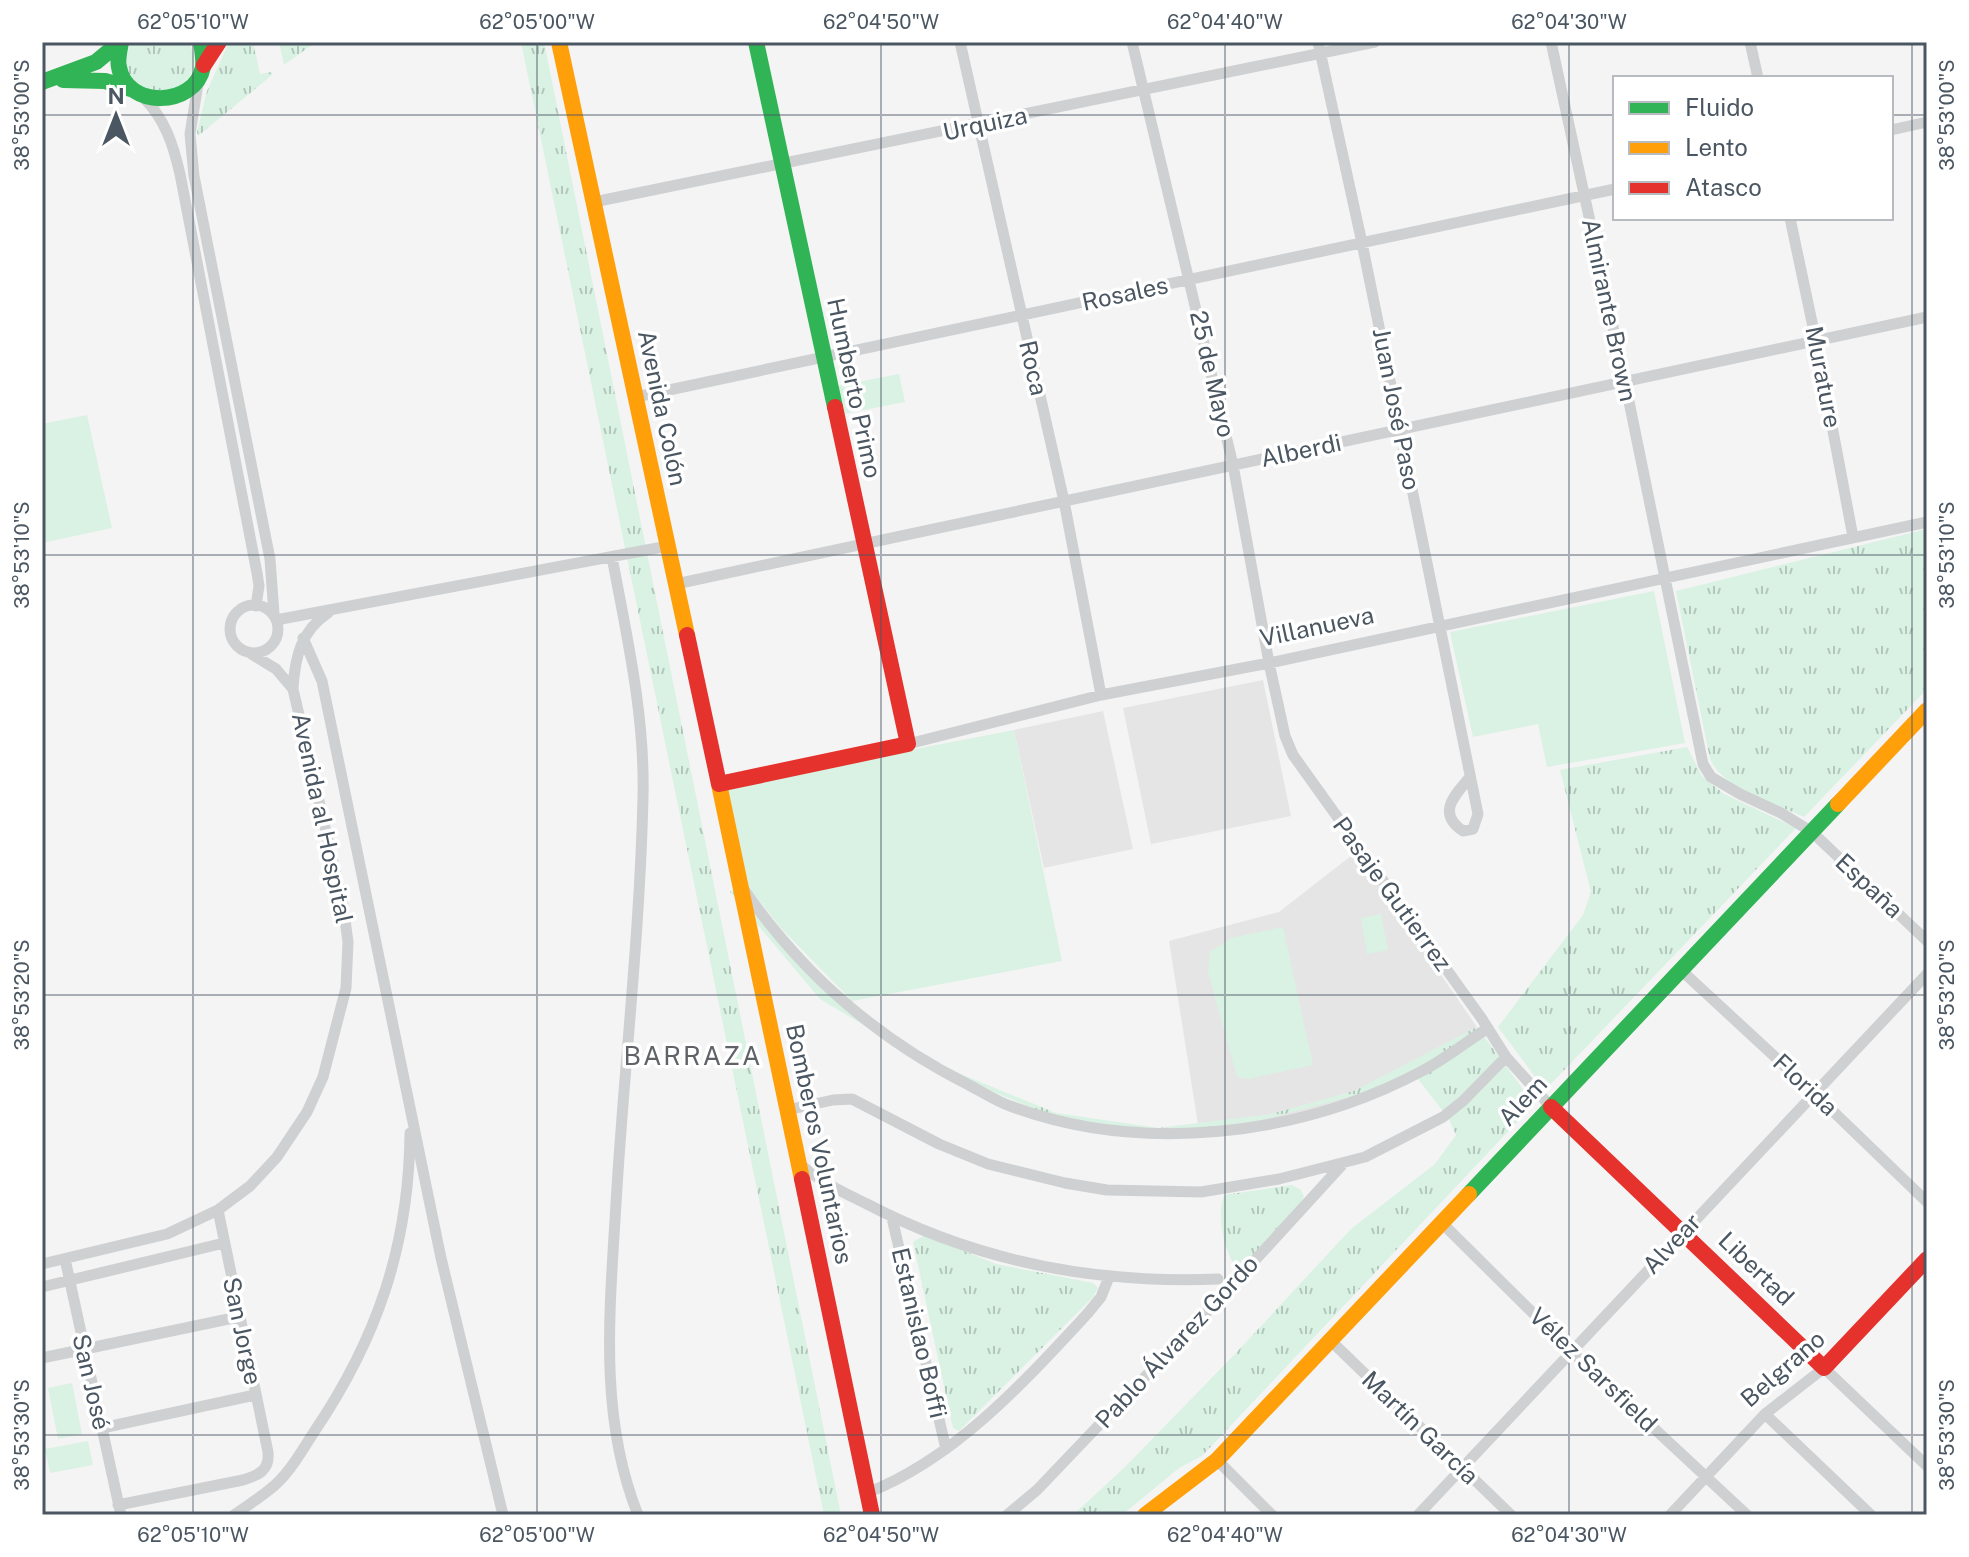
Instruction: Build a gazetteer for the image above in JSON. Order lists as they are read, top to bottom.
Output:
{
  "streets": {
    "main road": [
      "Humberto Primo",
      "Avenida Colón",
      "Villanueva",
      "Alem",
      "Bomberos Voluntarios",
      "Libertad",
      "Belgrano"
    ],
    "street": [
      "Urquiza",
      "Rosales",
      "Almirante Brown",
      "Roca",
      "25 de Mayo",
      "Murature",
      "Juan José Paso",
      "Alberdi",
      "Avenida al Hospital",
      "España",
      "Pasaje Gutierrez",
      "Florida",
      "Alvear",
      "San Jorge",
      "Estanislao Boffi",
      "Pablo Álvarez Gordo",
      "Vélez Sarsfield",
      "San José",
      "Martín García"
    ]
  },
  "crossings": [
    ["Urquiza", "Roca"],
    ["Urquiza", "25 de Mayo"],
    ["Urquiza", "Humberto Primo"],
    ["Urquiza", "Avenida Colón"],
    ["Urquiza", "Juan José Paso"],
    ["Rosales", "Almirante Brown"],
    ["Rosales", "Roca"],
    ["Rosales", "25 de Mayo"],
    ["Rosales", "Humberto Primo"],
    ["Rosales", "Avenida Colón"],
    ["Rosales", "Juan José Paso"],
    ["Almirante Brown", "Alberdi"],
    ["Almirante Brown", "Villanueva"],
    ["Almirante Brown", "España"],
    ["Almirante Brown", "Alem"],
    ["Roca", "Alberdi"],
    ["Roca", "Villanueva"],
    ["25 de Mayo", "Alberdi"],
    ["25 de Mayo", "Villanueva"],
    ["25 de Mayo", "Pasaje Gutierrez"],
    ["Murature", "Alberdi"],
    ["Murature", "Villanueva"],
    ["Humberto Primo", "Alberdi"],
    ["Humberto Primo", "Villanueva"],
    ["Avenida Colón", "Alberdi"],
    ["Avenida Colón", "Villanueva"],
    ["Avenida Colón", "Bomberos Voluntarios"],
    ["Juan José Paso", "Alberdi"],
    ["Juan José Paso", "Villanueva"],
    ["Villanueva", "Pasaje Gutierrez"],
    ["Villanueva", "Bomberos Voluntarios"],
    ["Avenida al Hospital", "San Jorge"],
    ["Avenida al Hospital", "San José"],
    ["España", "Alem"],
    ["Pasaje Gutierrez", "Alem"],
    ["Pasaje Gutierrez", "Libertad"],
    ["Florida", "Alem"],
    ["Florida", "Alvear"],
    ["Alem", "Libertad"],
    ["Alem", "Vélez Sarsfield"],
    ["Alem", "Martín García"],
    ["Alvear", "Libertad"],
    ["Alvear", "Vélez Sarsfield"],
    ["Alvear", "Martín García"],
    ["Libertad", "Belgrano"],
    ["San Jorge", "San José"],
    ["Belgrano", "Vélez Sarsfield"]
  ],
  "districts": ["BARRAZA"],
  "legend": ["Fluido", "Lento", "Atasco"],
  "north": "top",
  "coordinates": [
    "62°05'10\"W",
    "62°05'00\"W",
    "62°04'50\"W",
    "62°04'40\"W",
    "62°04'30\"W",
    "38°53'00\"S",
    "38°53'10\"S",
    "38°53'20\"S",
    "38°53'30\"S"
  ]
}
